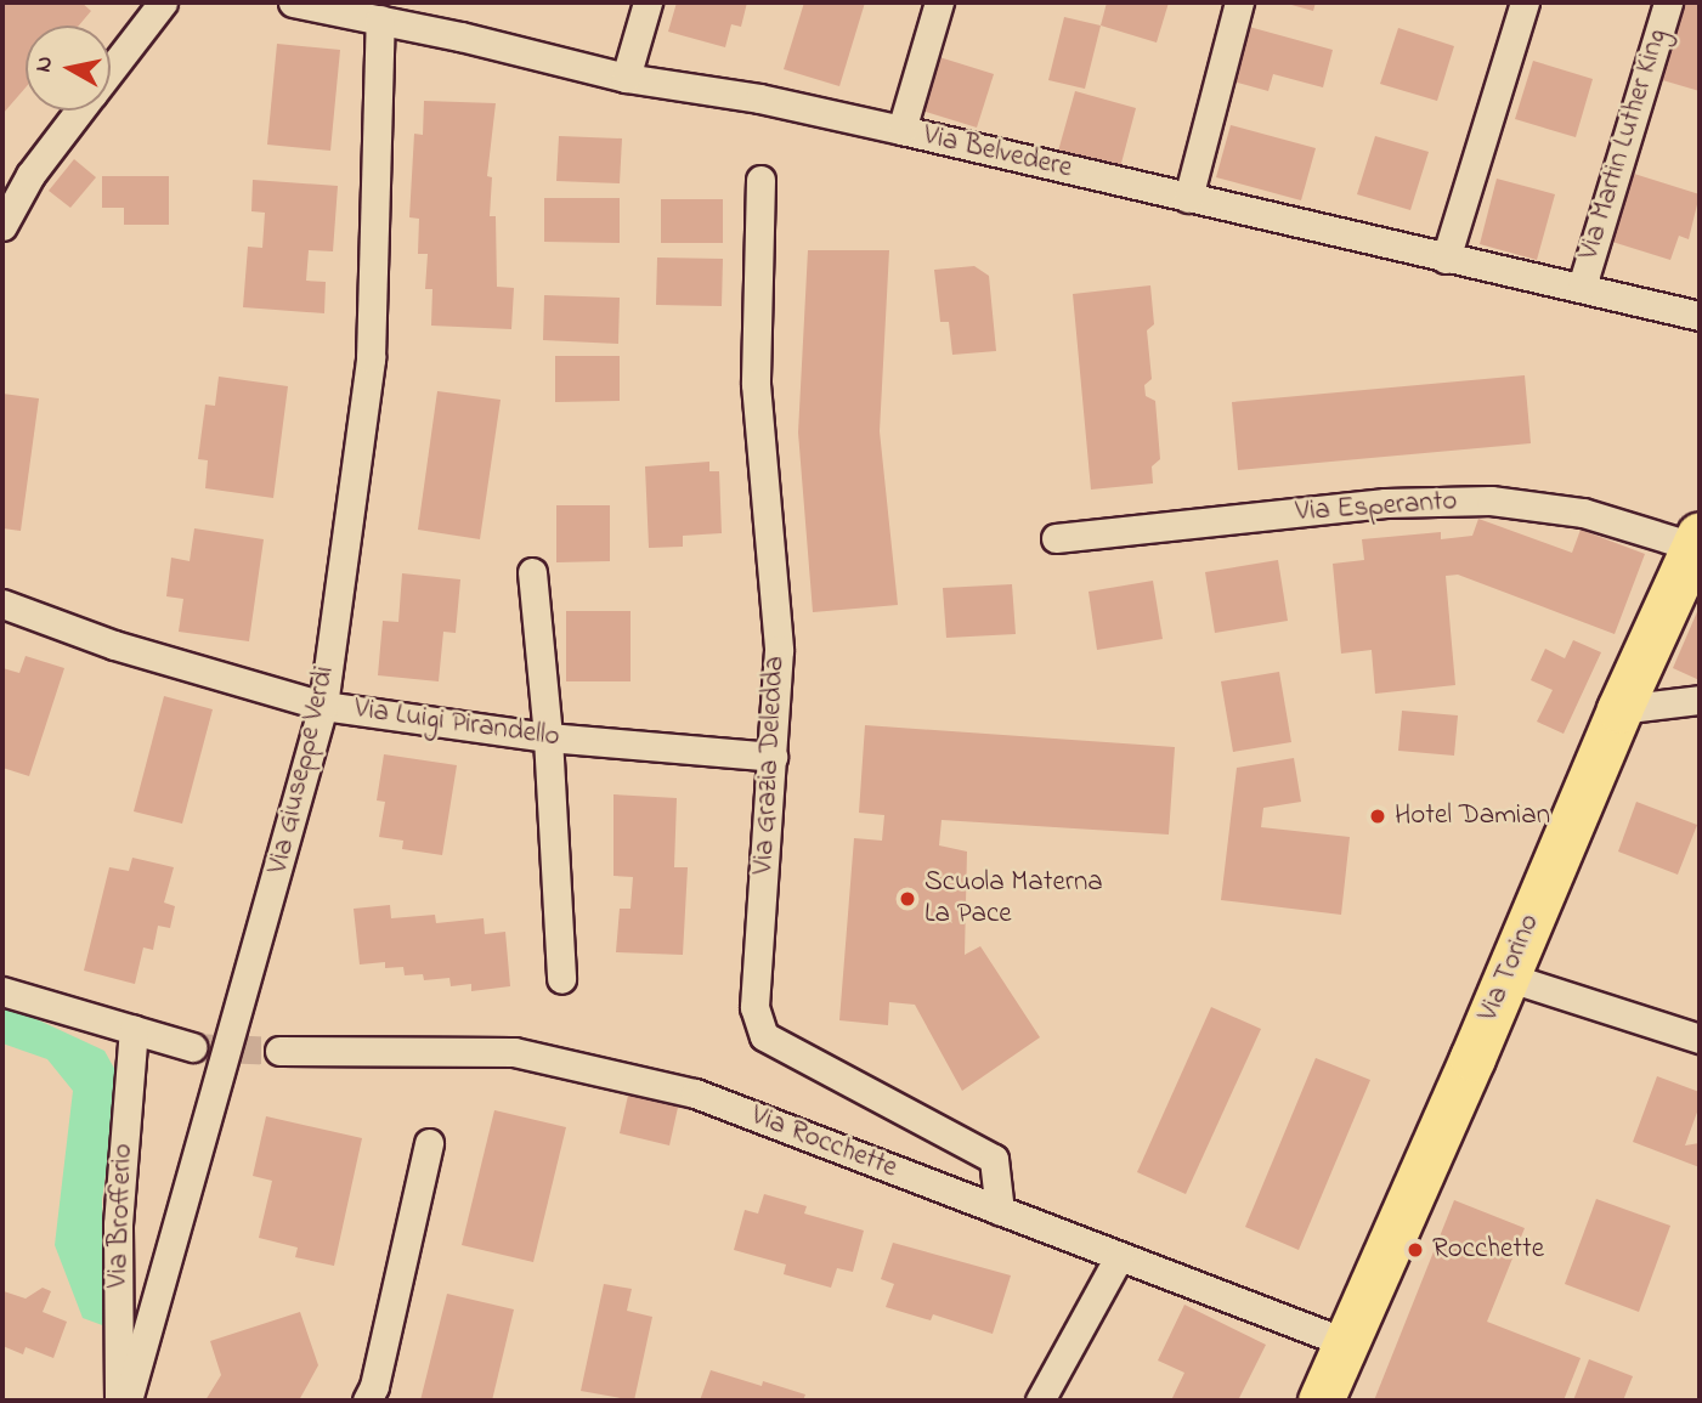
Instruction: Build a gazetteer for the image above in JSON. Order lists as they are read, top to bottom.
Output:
{
  "streets": {
    "main road": ["Via Torino"],
    "street": [
      "Via Martin Luther King",
      "Via Belvedere",
      "Via Esperanto",
      "Via Luigi Pirandello",
      "Via Grazia Deledda",
      "Via Giuseppe Verdi",
      "Via Rocchette",
      "Via Brofferio"
    ]
  },
  "crossings": [
    ["Via Martin Luther King", "Via Belvedere"],
    ["Via Belvedere", "Via Giuseppe Verdi"],
    ["Via Esperanto", "Via Torino"],
    ["Via Luigi Pirandello", "Via Grazia Deledda"],
    ["Via Luigi Pirandello", "Via Giuseppe Verdi"],
    ["Via Grazia Deledda", "Via Rocchette"],
    ["Via Torino", "Via Rocchette"]
  ],
  "places": ["Hotel Damian", "Scuola Materna La Pace", "Rocchette"],
  "north": "left"
}
